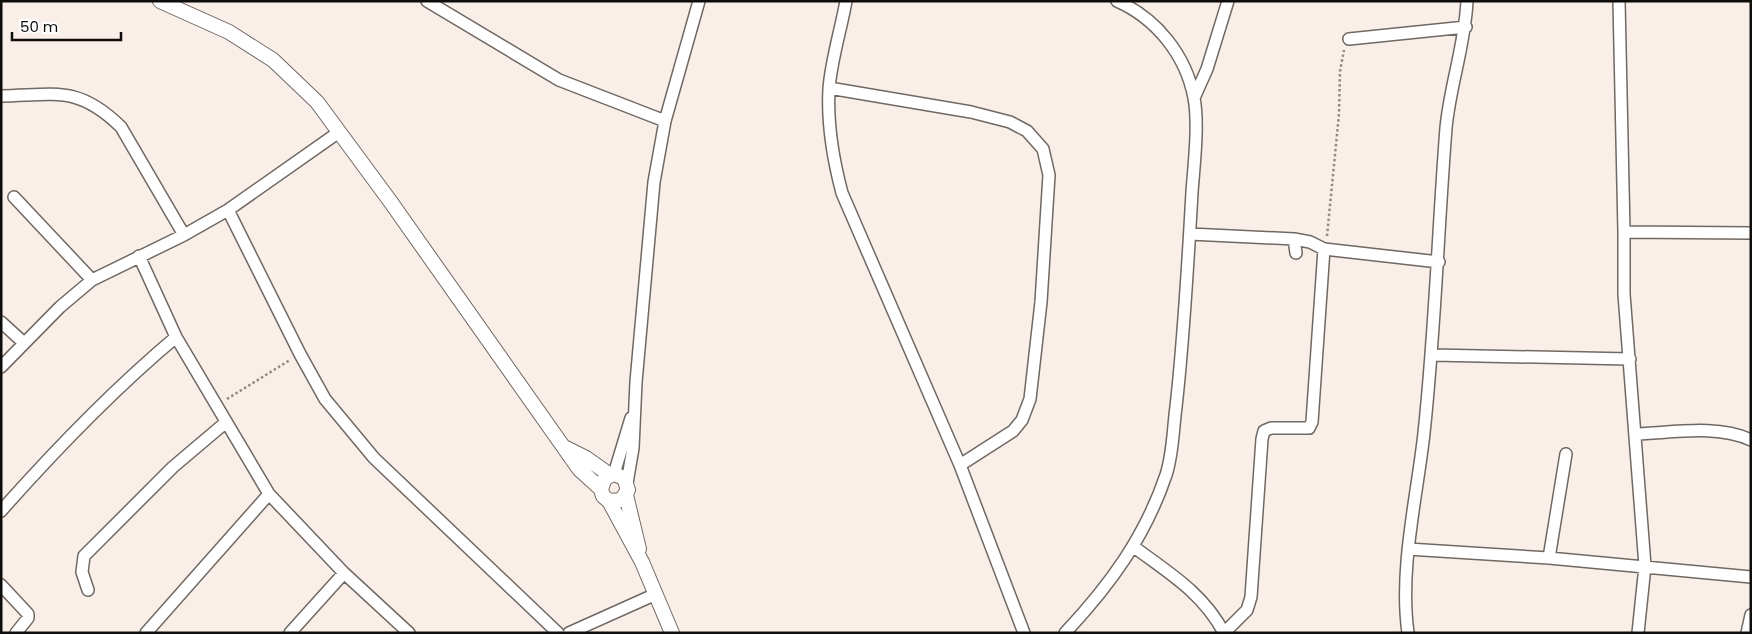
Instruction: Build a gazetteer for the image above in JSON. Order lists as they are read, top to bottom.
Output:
{
  "scale_bar": "50 m"
}
